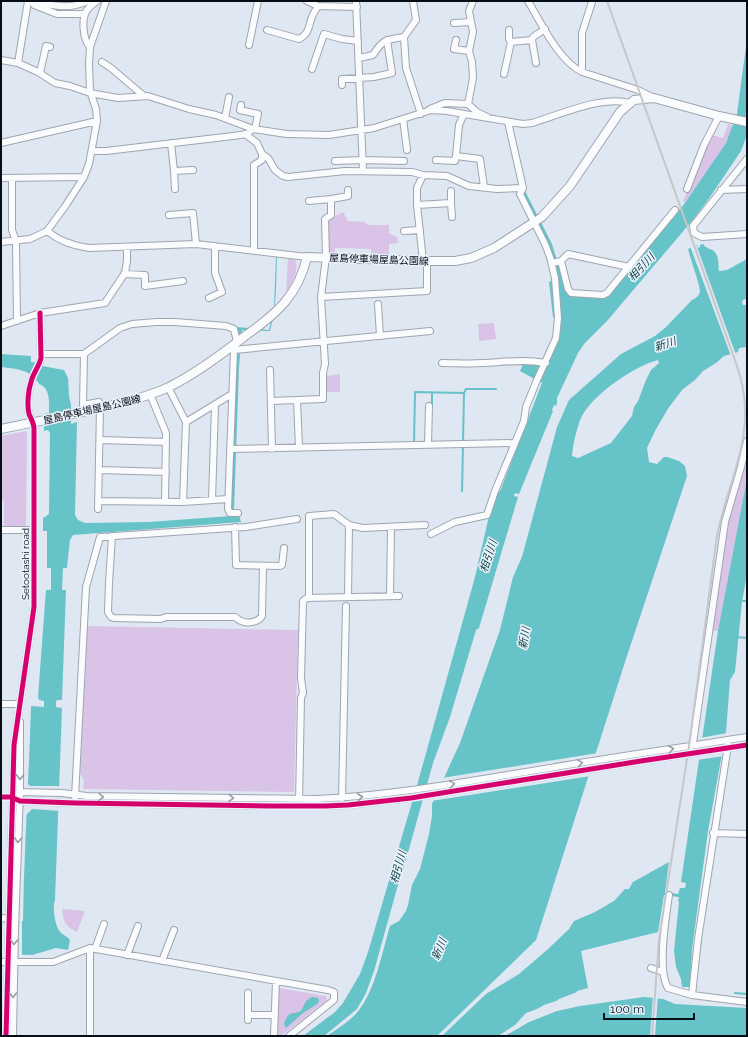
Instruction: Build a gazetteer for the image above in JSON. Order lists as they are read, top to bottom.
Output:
{
  "streets": {
    "main road": ["屋島停車場屋島公園線"],
    "street": ["Setootashi road"]
  },
  "crossings": [
    ["屋島停車場屋島公園線", "Setootashi road"]
  ],
  "water": ["相引川", "新川"],
  "scale_bar": "100 m"
}
